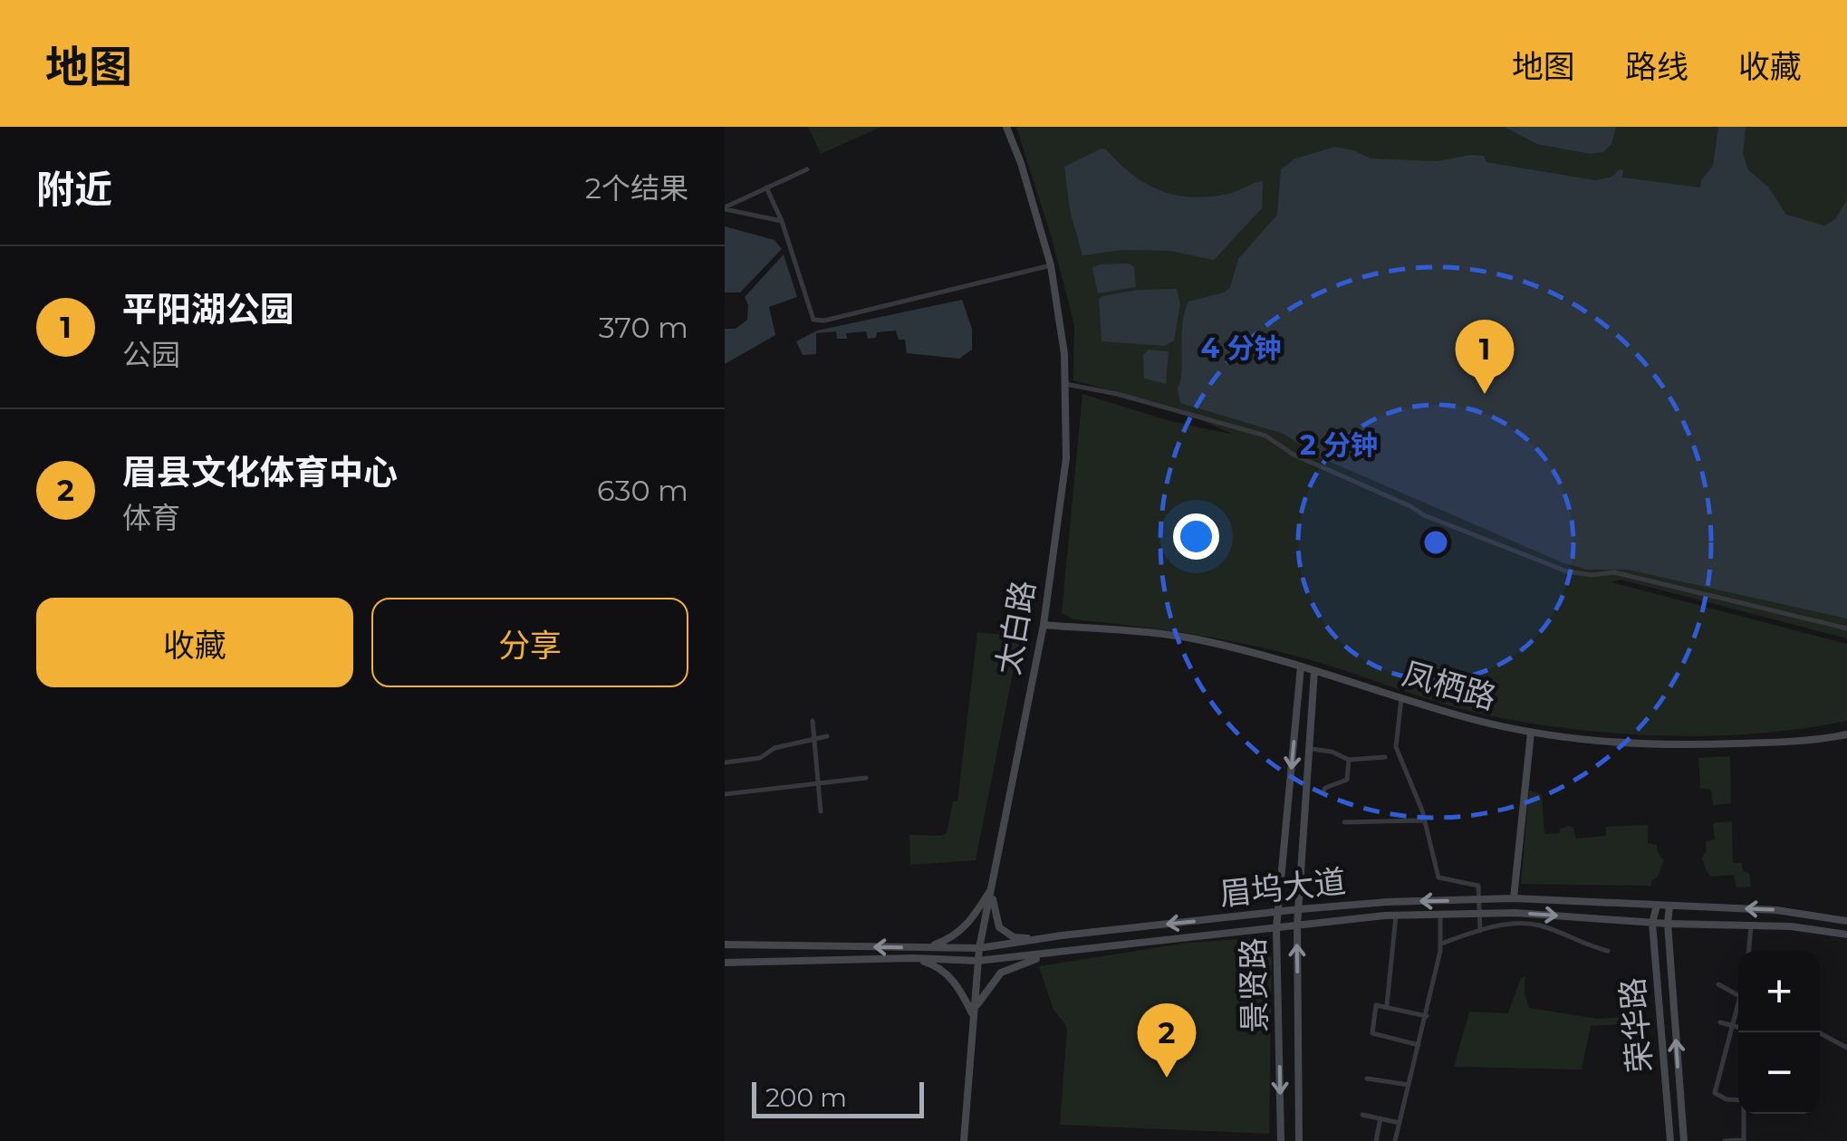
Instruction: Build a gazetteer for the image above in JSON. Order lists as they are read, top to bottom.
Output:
{
  "streets": {
    "main road": [
      "太白路",
      "凤栖路",
      "眉坞大道",
      "景贤路",
      "荣华路"
    ]
  },
  "crossings": [
    ["太白路", "凤栖路"],
    ["太白路", "眉坞大道"],
    ["凤栖路", "景贤路"],
    ["眉坞大道", "景贤路"],
    ["眉坞大道", "荣华路"]
  ],
  "scale_bar": "200 m",
  "page": {
    "header": "地图",
    "nav": ["地图", "路线", "收藏"],
    "heading": ["附近", "2个结果"],
    "list": [
      {
        "mark": "1",
        "name": "平阳湖公园",
        "note": "公园",
        "value": "370 m"
      },
      {
        "mark": "2",
        "name": "眉县文化体育中心",
        "note": "体育",
        "value": "630 m"
      }
    ],
    "pins": ["1", "2"],
    "buttons": ["收藏", "分享"],
    "map_buttons": ["+", "−"],
    "scale": "200 m"
  },
  "rings": ["4 分钟", "2 分钟"]
}
